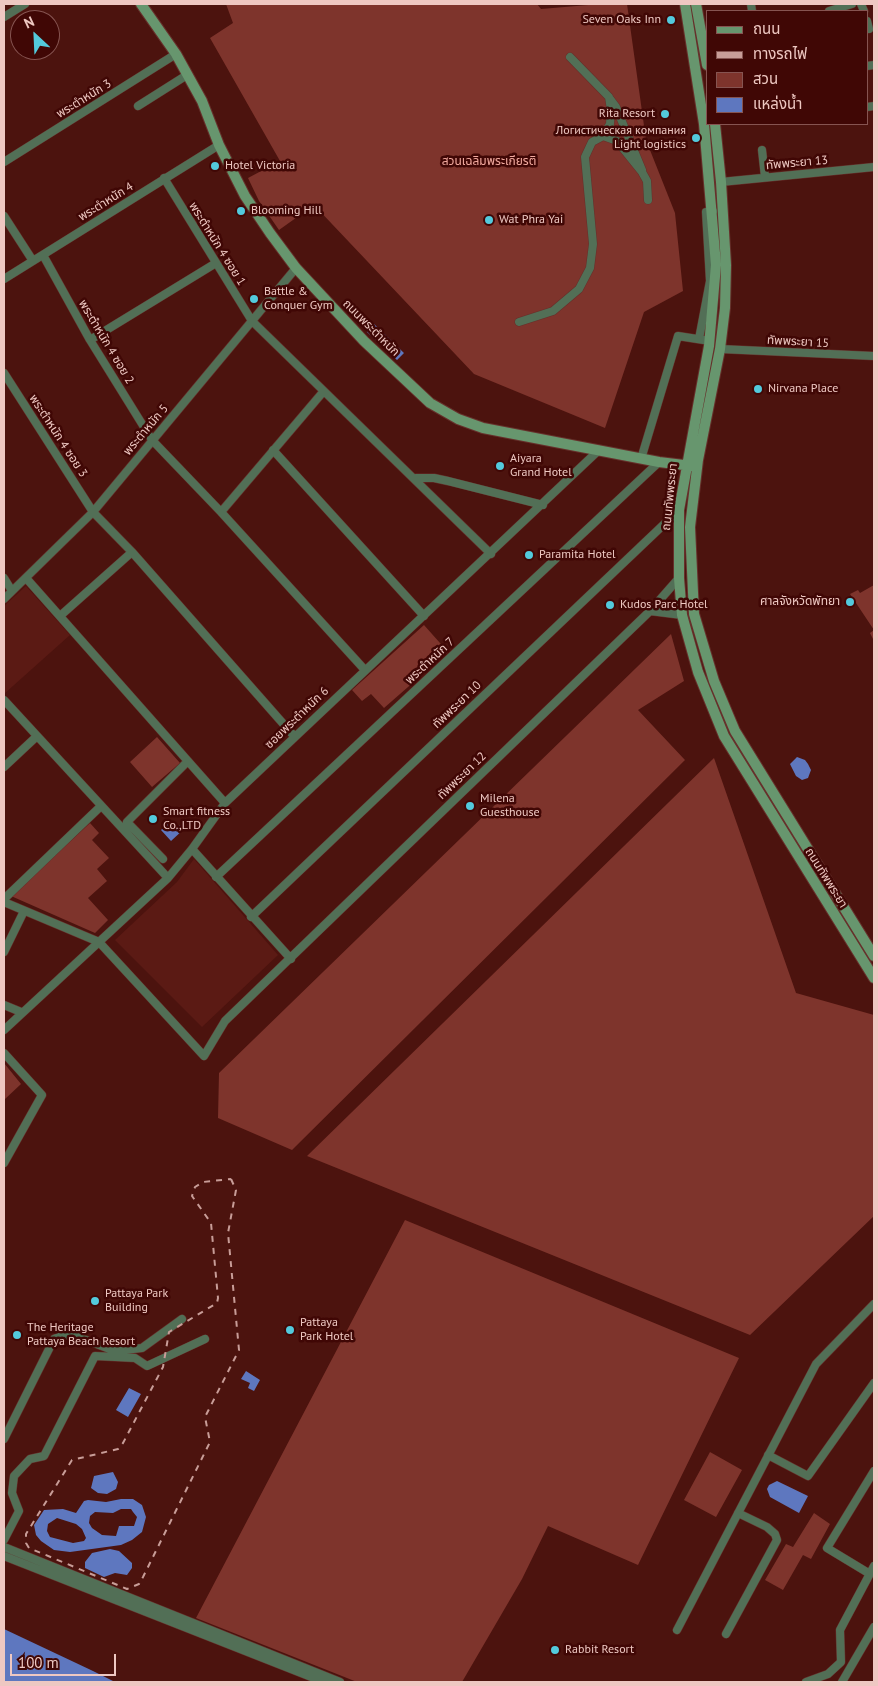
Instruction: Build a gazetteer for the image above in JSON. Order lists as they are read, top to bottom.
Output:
{
  "streets": {
    "main road": ["ถนนพระตำหนัก", "ถนนทัพพระยา"],
    "street": [
      "พระตำหนัก 3",
      "ทัพพระยา 13",
      "พระตำหนัก 4",
      "พระตำหนัก 4 ซอย 1",
      "พระตำหนัก 4 ซอย 2",
      "ทัพพระยา 15",
      "พระตำหนัก 5",
      "พระตำหนัก 4 ซอย 3",
      "พระตำหนัก 7",
      "ทัพพระยา 10",
      "ซอยพระตำหนัก 6",
      "ทัพพระยา 12"
    ]
  },
  "crossings": [
    ["พระตำหนัก 3", "ถนนพระตำหนัก"],
    ["ทัพพระยา 13", "ถนนทัพพระยา"],
    ["พระตำหนัก 4", "พระตำหนัก 4 ซอย 1"],
    ["พระตำหนัก 4", "ถนนพระตำหนัก"],
    ["พระตำหนัก 4", "พระตำหนัก 4 ซอย 2"],
    ["พระตำหนัก 4 ซอย 1", "พระตำหนัก 5"],
    ["พระตำหนัก 4 ซอย 1", "ซอยพระตำหนัก 6"],
    ["ถนนพระตำหนัก", "พระตำหนัก 5"],
    ["ถนนพระตำหนัก", "ถนนทัพพระยา"],
    ["ถนนพระตำหนัก", "พระตำหนัก 7"],
    ["ถนนพระตำหนัก", "ซอยพระตำหนัก 6"],
    ["พระตำหนัก 4 ซอย 2", "พระตำหนัก 5"],
    ["พระตำหนัก 4 ซอย 2", "ซอยพระตำหนัก 6"],
    ["ทัพพระยา 15", "ถนนทัพพระยา"],
    ["พระตำหนัก 5", "พระตำหนัก 4 ซอย 3"],
    ["พระตำหนัก 4 ซอย 3", "ซอยพระตำหนัก 6"],
    ["ถนนทัพพระยา", "ทัพพระยา 10"],
    ["ถนนทัพพระยา", "ทัพพระยา 12"],
    ["ซอยพระตำหนัก 6", "ทัพพระยา 12"]
  ],
  "parks": ["สวนเฉลิมพระเกียรติ"],
  "places": [
    "Seven Oaks Inn",
    "Rita Resort",
    "Логистическая компания Light logistics",
    "Hotel Victoria",
    "Blooming Hill",
    "Wat Phra Yai",
    "Battle & Conquer Gym",
    "Nirvana Place",
    "Aiyara Grand Hotel",
    "Paramita Hotel",
    "ศาลจังหวัดพัทยา",
    "Kudos Parc Hotel",
    "Milena Guesthouse",
    "Smart fitness Co.,LTD",
    "Pattaya Park Building",
    "Pattaya Park Hotel",
    "The Heritage Pattaya Beach Resort",
    "Rabbit Resort"
  ],
  "legend": [
    "ถนน",
    "ทางรถไฟ",
    "สวน",
    "แหล่งน้ำ"
  ],
  "scale_bar": "100 m",
  "north": "top left"
}
